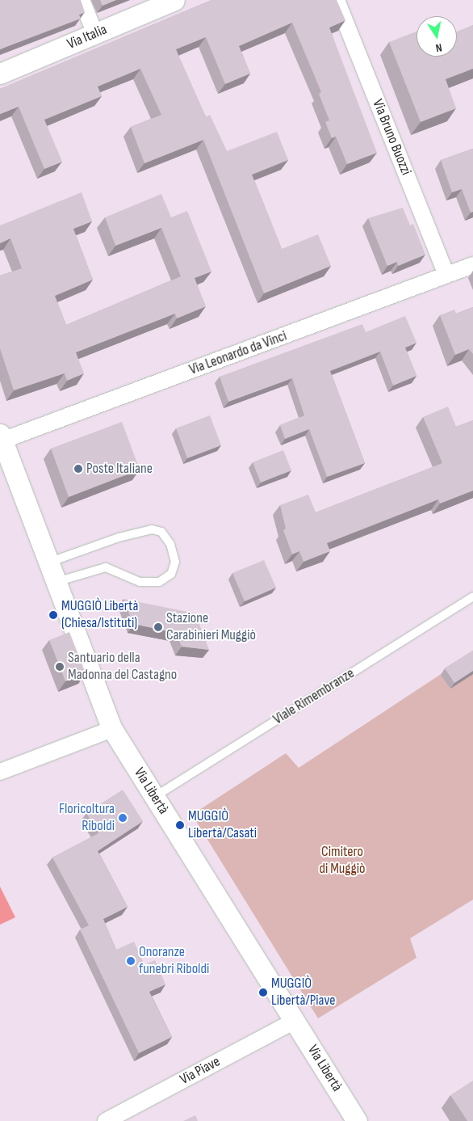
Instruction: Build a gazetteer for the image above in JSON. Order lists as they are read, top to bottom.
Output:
{
  "streets": {
    "street": [
      "Via Italia",
      "Via Bruno Buozzi",
      "Via Leonardo da Vinci",
      "Via Libertà",
      "Via Piave"
    ],
    "lane": ["Viale Rimembranze"]
  },
  "crossings": [
    ["Via Bruno Buozzi", "Via Leonardo da Vinci"],
    ["Via Leonardo da Vinci", "Via Libertà"],
    ["Viale Rimembranze", "Via Libertà"],
    ["Via Libertà", "Via Piave"]
  ],
  "parks": ["Cimitero di Muggiò"],
  "places": [
    "Poste Italiane",
    "MUGGIÒ Libertà (Chiesa/Istituti)",
    "Stazione Carabinieri Muggiò",
    "Santuario della Madonna del Castagno",
    "Floricoltura Riboldi",
    "MUGGIÒ Libertà/Casati",
    "Onoranze funebri Riboldi",
    "MUGGIÒ Libertà/Piave"
  ],
  "north": "bottom"
}
